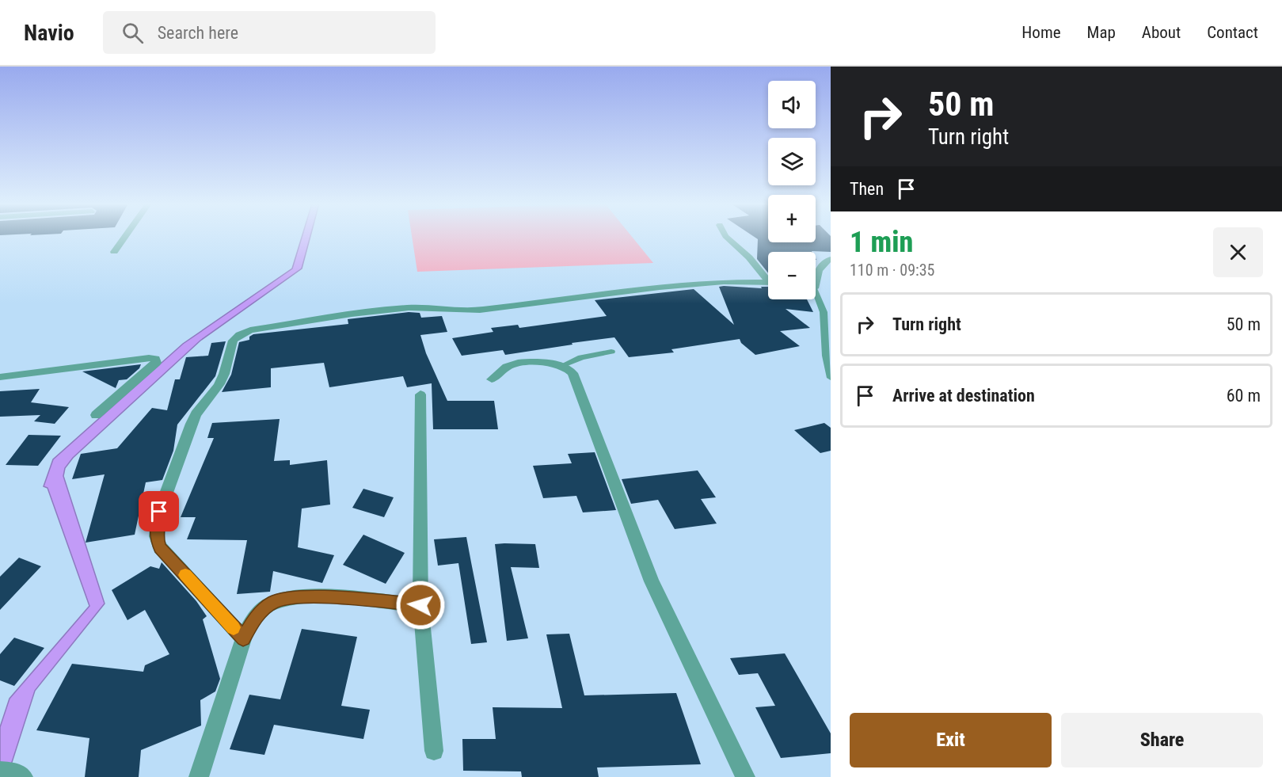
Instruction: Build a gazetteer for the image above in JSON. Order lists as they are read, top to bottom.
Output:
{
  "page": {
    "header": "Navio",
    "search": "Search here",
    "nav": [
      "Home",
      "Map",
      "About",
      "Contact"
    ],
    "turn": ["50 m", "Turn right"],
    "map_buttons": ["+", "−"],
    "then": "Then",
    "heading": ["1 min", "110 m · 09:35"],
    "list": [
      {
        "name": "Turn right",
        "value": "50 m"
      },
      {
        "name": "Arrive at destination",
        "value": "60 m"
      }
    ],
    "buttons": ["Exit", "Share"]
  }
}
